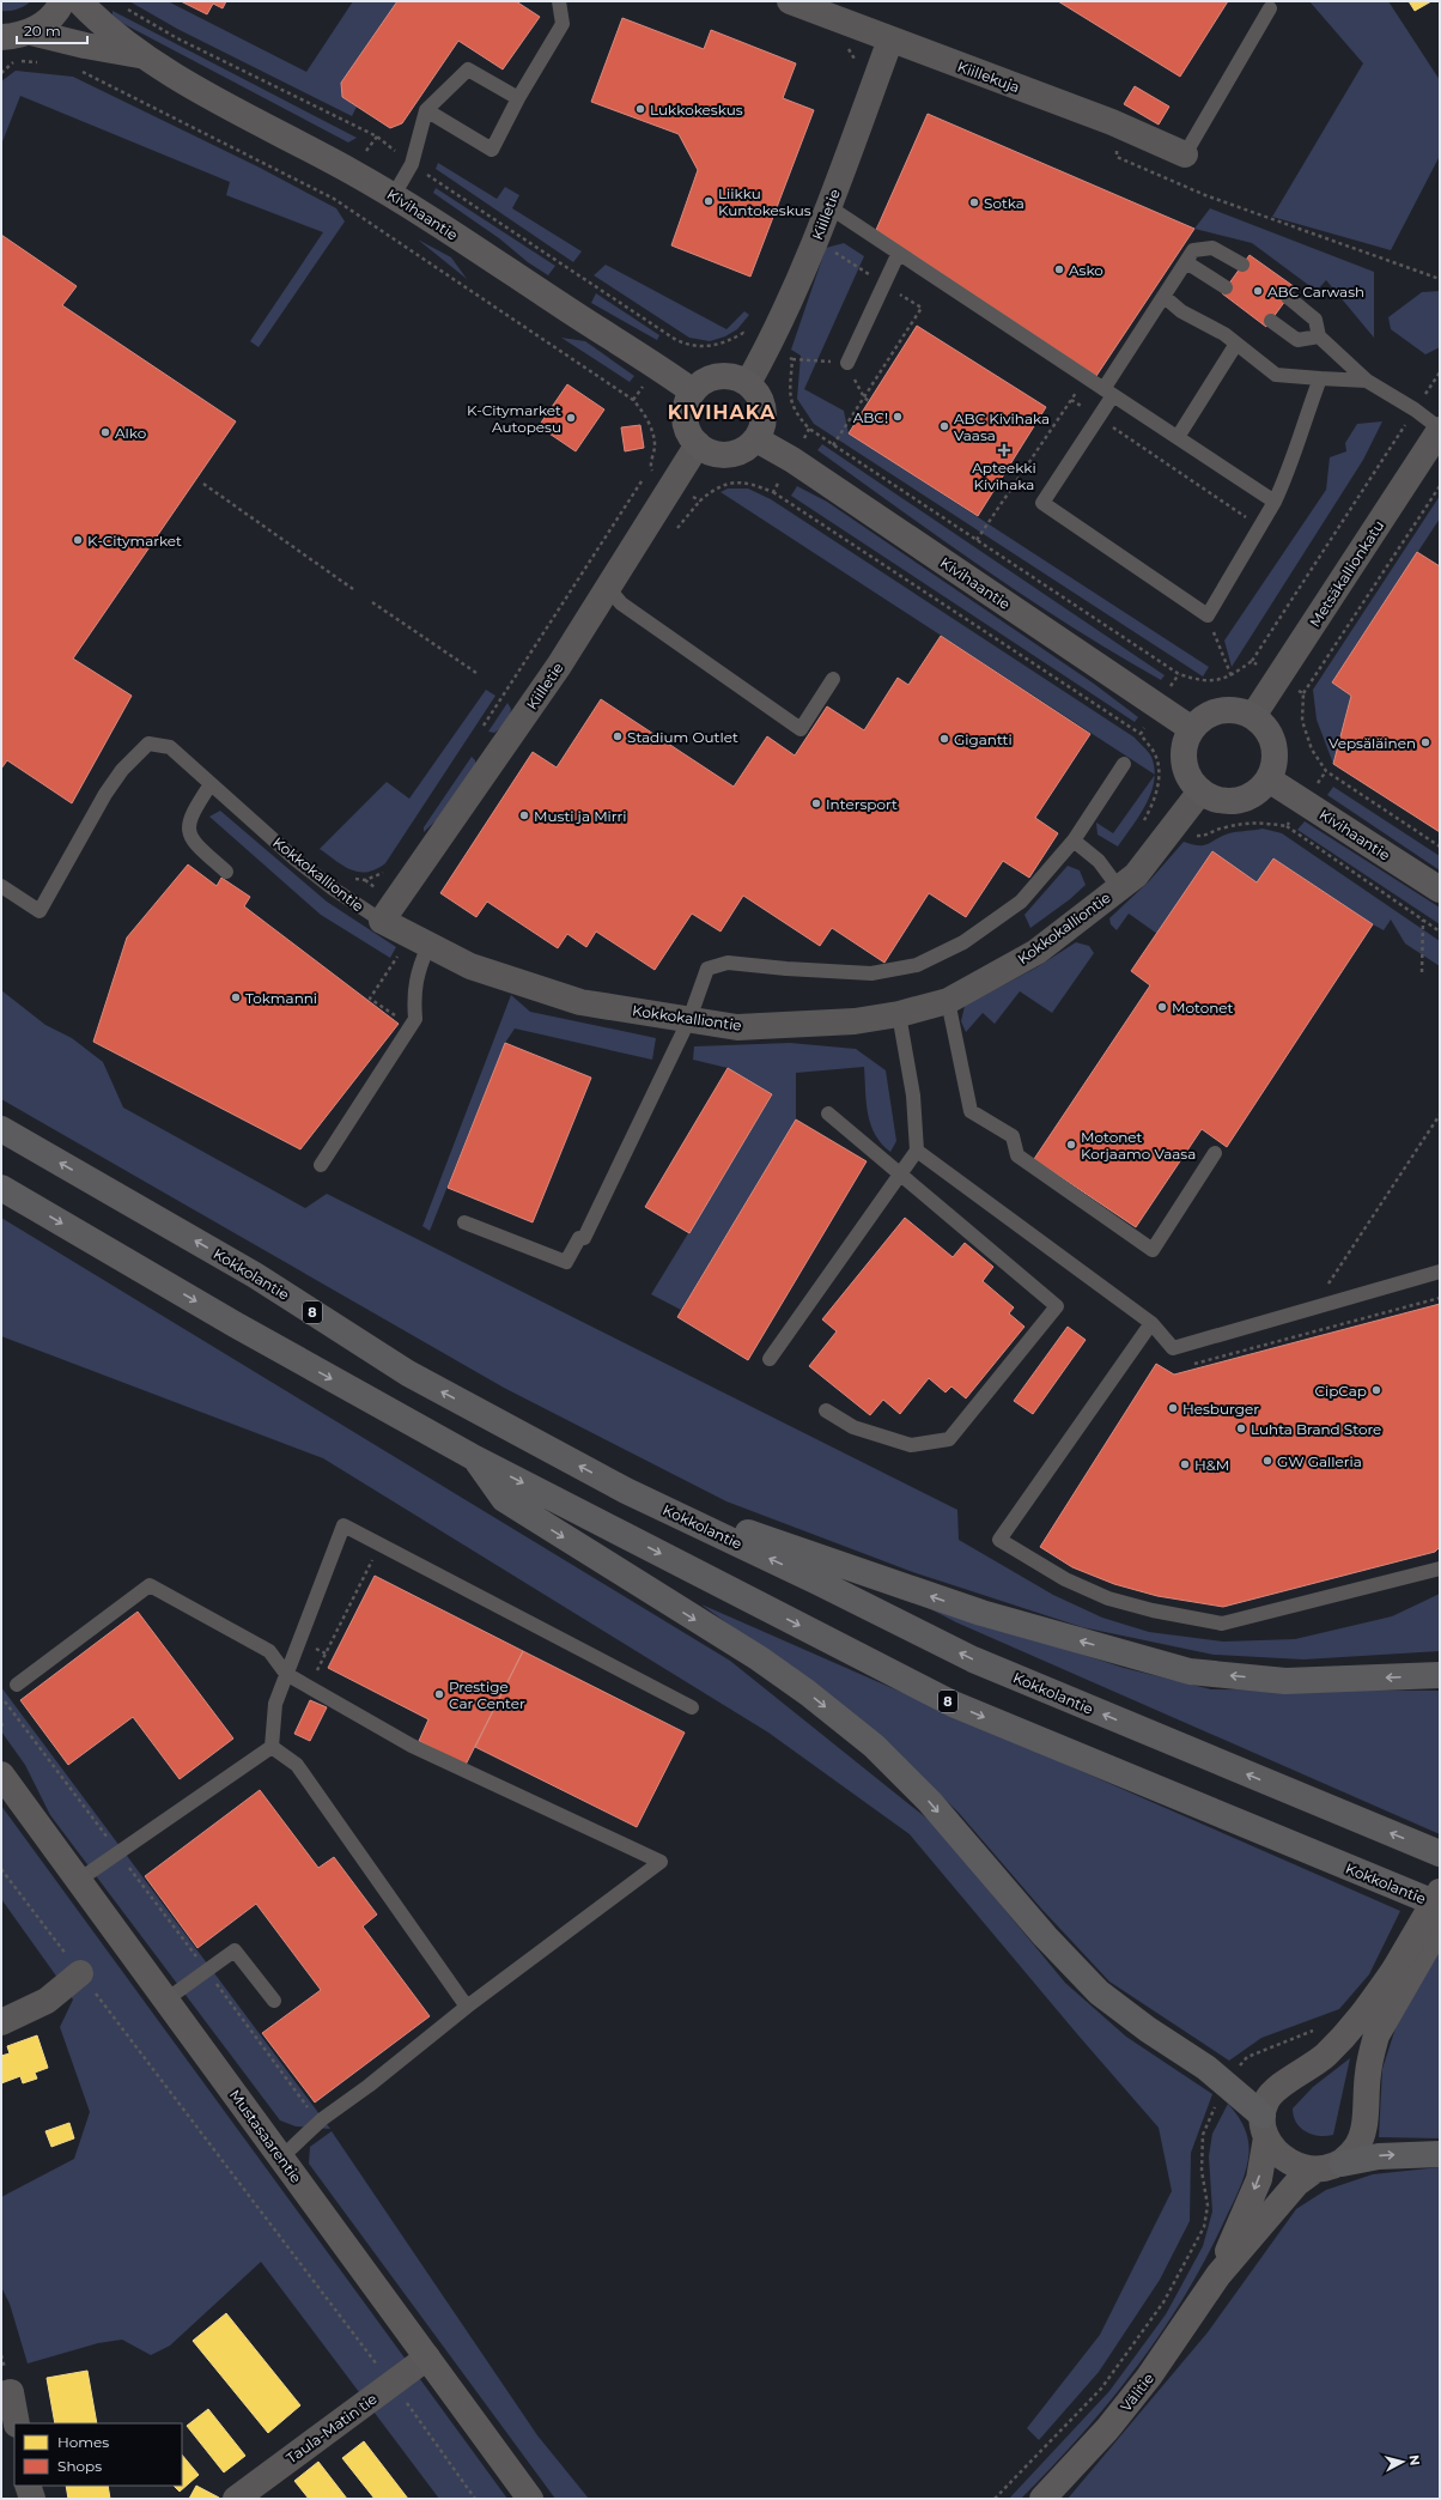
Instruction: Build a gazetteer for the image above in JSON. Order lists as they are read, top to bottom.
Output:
{
  "streets": {
    "highway": ["Kokkolantie", "8"],
    "main road": ["Kivihaantie", "Mustasaarentie", "Välitie"],
    "street": [
      "Kiillekuja",
      "Kiilletie",
      "Metsäkallionkatu",
      "Kokkokalliontie",
      "Taula-Matin tie"
    ]
  },
  "crossings": [
    ["Kiillekuja", "Kiilletie"],
    ["Kivihaantie", "Kiilletie"],
    ["Kivihaantie", "Metsäkallionkatu"],
    ["Kivihaantie", "Kokkokalliontie"],
    ["Kiilletie", "Kokkokalliontie"],
    ["Metsäkallionkatu", "Kokkokalliontie"],
    ["Mustasaarentie", "Taula-Matin tie"]
  ],
  "districts": ["KIVIHAKA"],
  "places": {
    "other": [
      "Lukkokeskus",
      "Liikku Kuntokeskus",
      "Sotka",
      "Asko",
      "ABC Carwash",
      "ABC!",
      "K-Citymarket Autopesu",
      "ABC Kivihaka Vaasa",
      "Alko",
      "K-Citymarket",
      "Stadium Outlet",
      "Gigantti",
      "Vepsäläinen",
      "Intersport",
      "Musti ja Mirri",
      "Tokmanni",
      "Motonet",
      "Motonet Korjaamo Vaasa",
      "CipCap",
      "Hesburger",
      "Luhta Brand Store",
      "GW Galleria",
      "H&M",
      "Prestige Car Center"
    ],
    "health": ["Apteekki Kivihaka"]
  },
  "legend": ["Homes", "Shops"],
  "scale_bar": "20 m",
  "north": "right"
}
